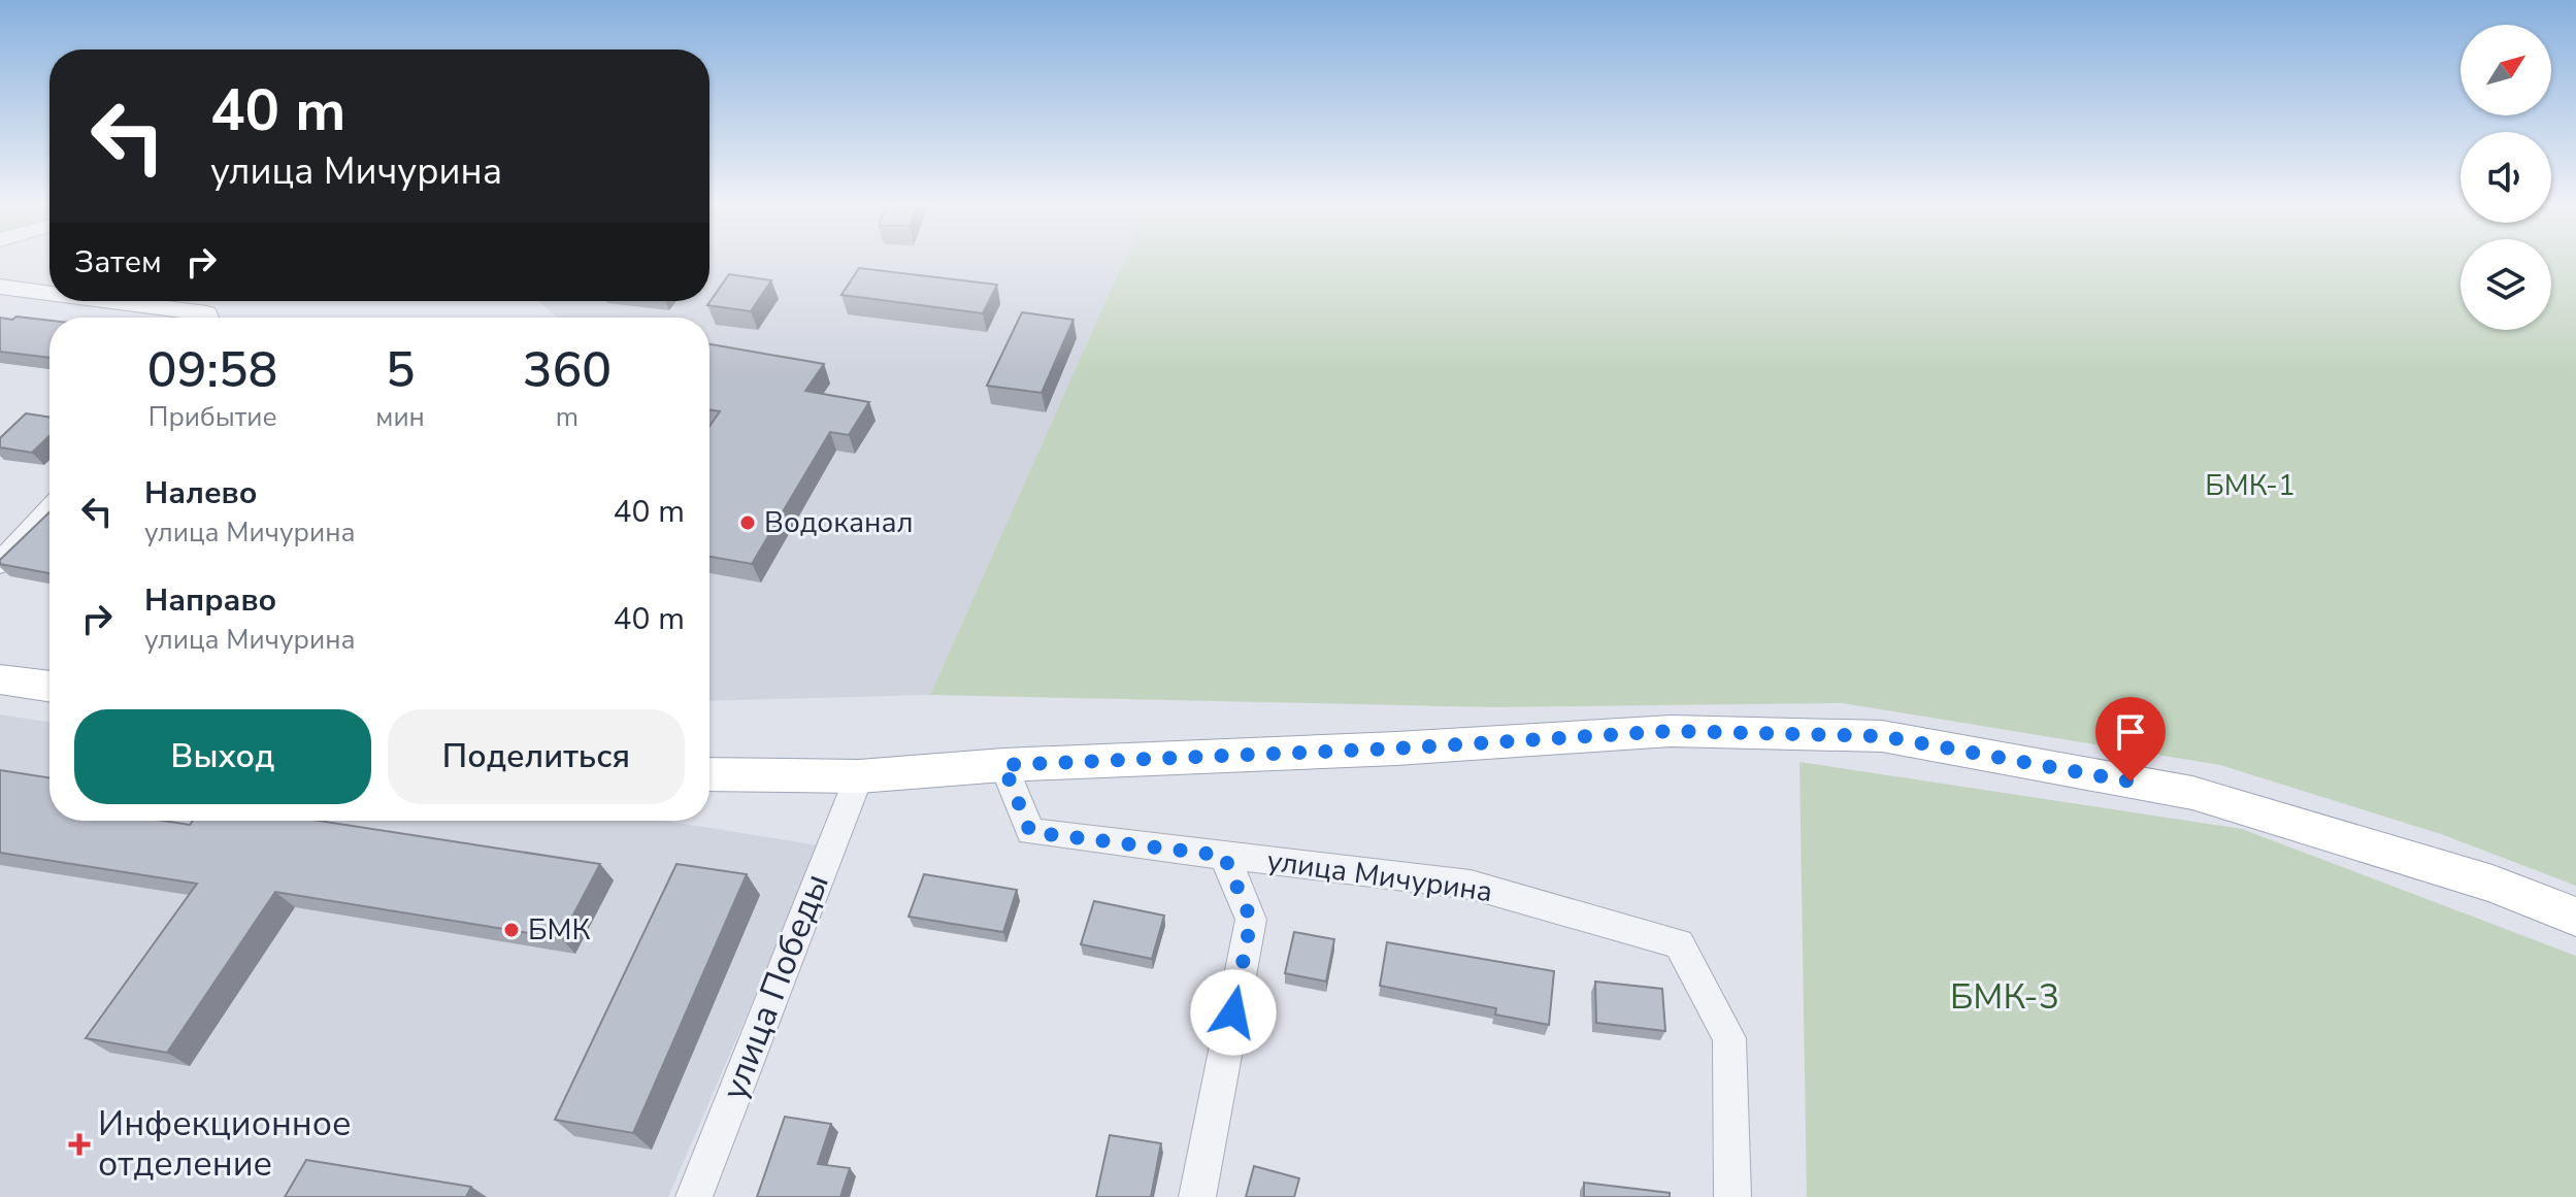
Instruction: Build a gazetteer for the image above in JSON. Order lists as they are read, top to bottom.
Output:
{
  "streets": {
    "street": ["улица Мичурина", "улица Победы"]
  },
  "parks": ["БМК-1", "БМК-3"],
  "places": {
    "other": ["Водоканал", "БМК"],
    "health": ["Инфекционное отделение"]
  },
  "north": "top right",
  "page": {
    "turn": ["40 m", "улица Мичурина"],
    "then": "Затем",
    "eta": [
      "09:58",
      "Прибытие",
      "5",
      "мин",
      "360",
      "m"
    ],
    "list": [
      {
        "name": "Налево",
        "note": "улица Мичурина",
        "value": "40 m"
      },
      {
        "name": "Направо",
        "note": "улица Мичурина",
        "value": "40 m"
      }
    ],
    "buttons": ["Выход", "Поделиться"]
  }
}
